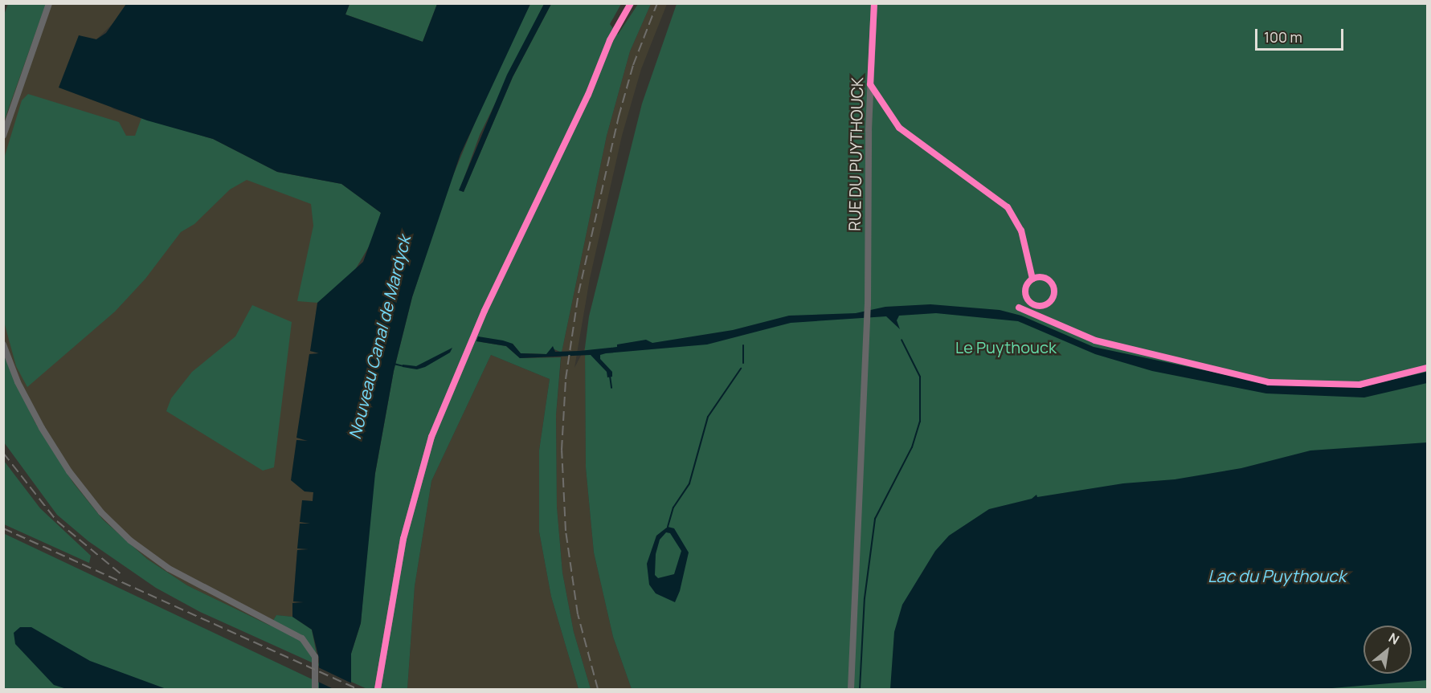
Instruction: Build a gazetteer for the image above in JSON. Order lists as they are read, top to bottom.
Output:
{
  "streets": {
    "street": ["RUE DU PUYTHOUCK"]
  },
  "water": ["Nouveau Canal de Mardyck", "Lac du Puythouck"],
  "parks": ["Le Puythouck"],
  "scale_bar": "100 m",
  "north": "top right"
}
